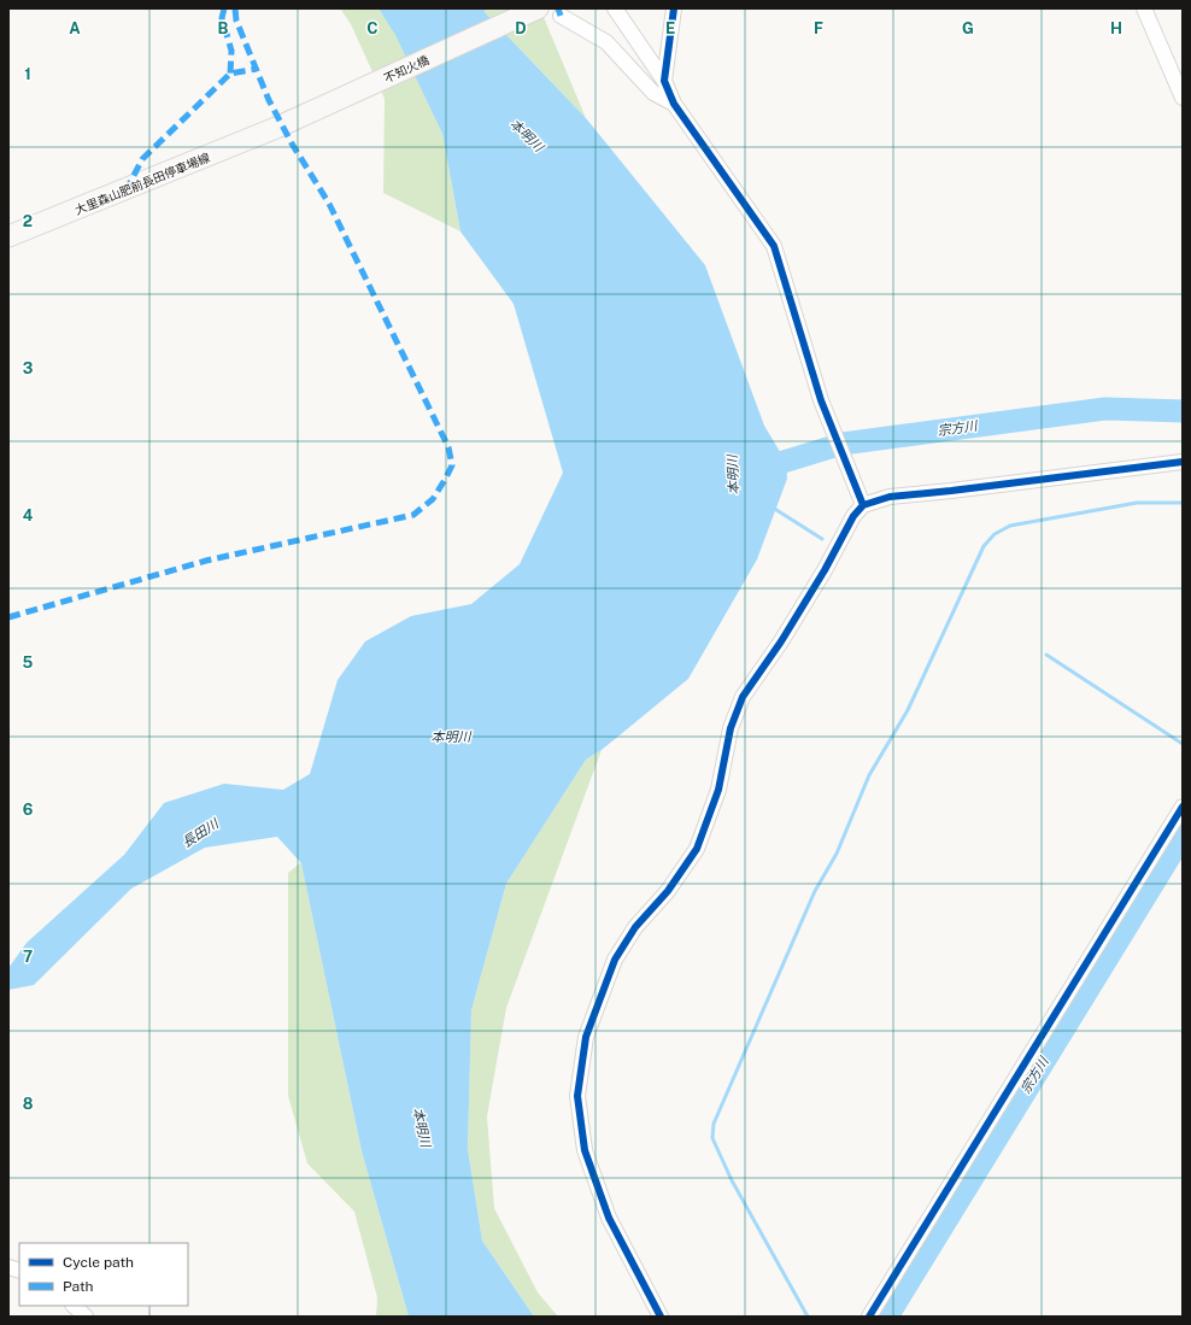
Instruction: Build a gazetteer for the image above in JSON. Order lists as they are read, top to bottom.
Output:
{
  "streets": {
    "main road": ["不知火橋", "大里森山肥前長田停車場線"]
  },
  "crossings": [
    ["不知火橋", "大里森山肥前長田停車場線"]
  ],
  "water": ["本明川", "宗方川", "長田川"],
  "legend": ["Cycle path", "Path"],
  "grid": {
    "columns": [
      "A",
      "B",
      "C",
      "D",
      "E",
      "F",
      "G",
      "H"
    ],
    "rows": [
      "1",
      "2",
      "3",
      "4",
      "5",
      "6",
      "7",
      "8"
    ]
  }
}
